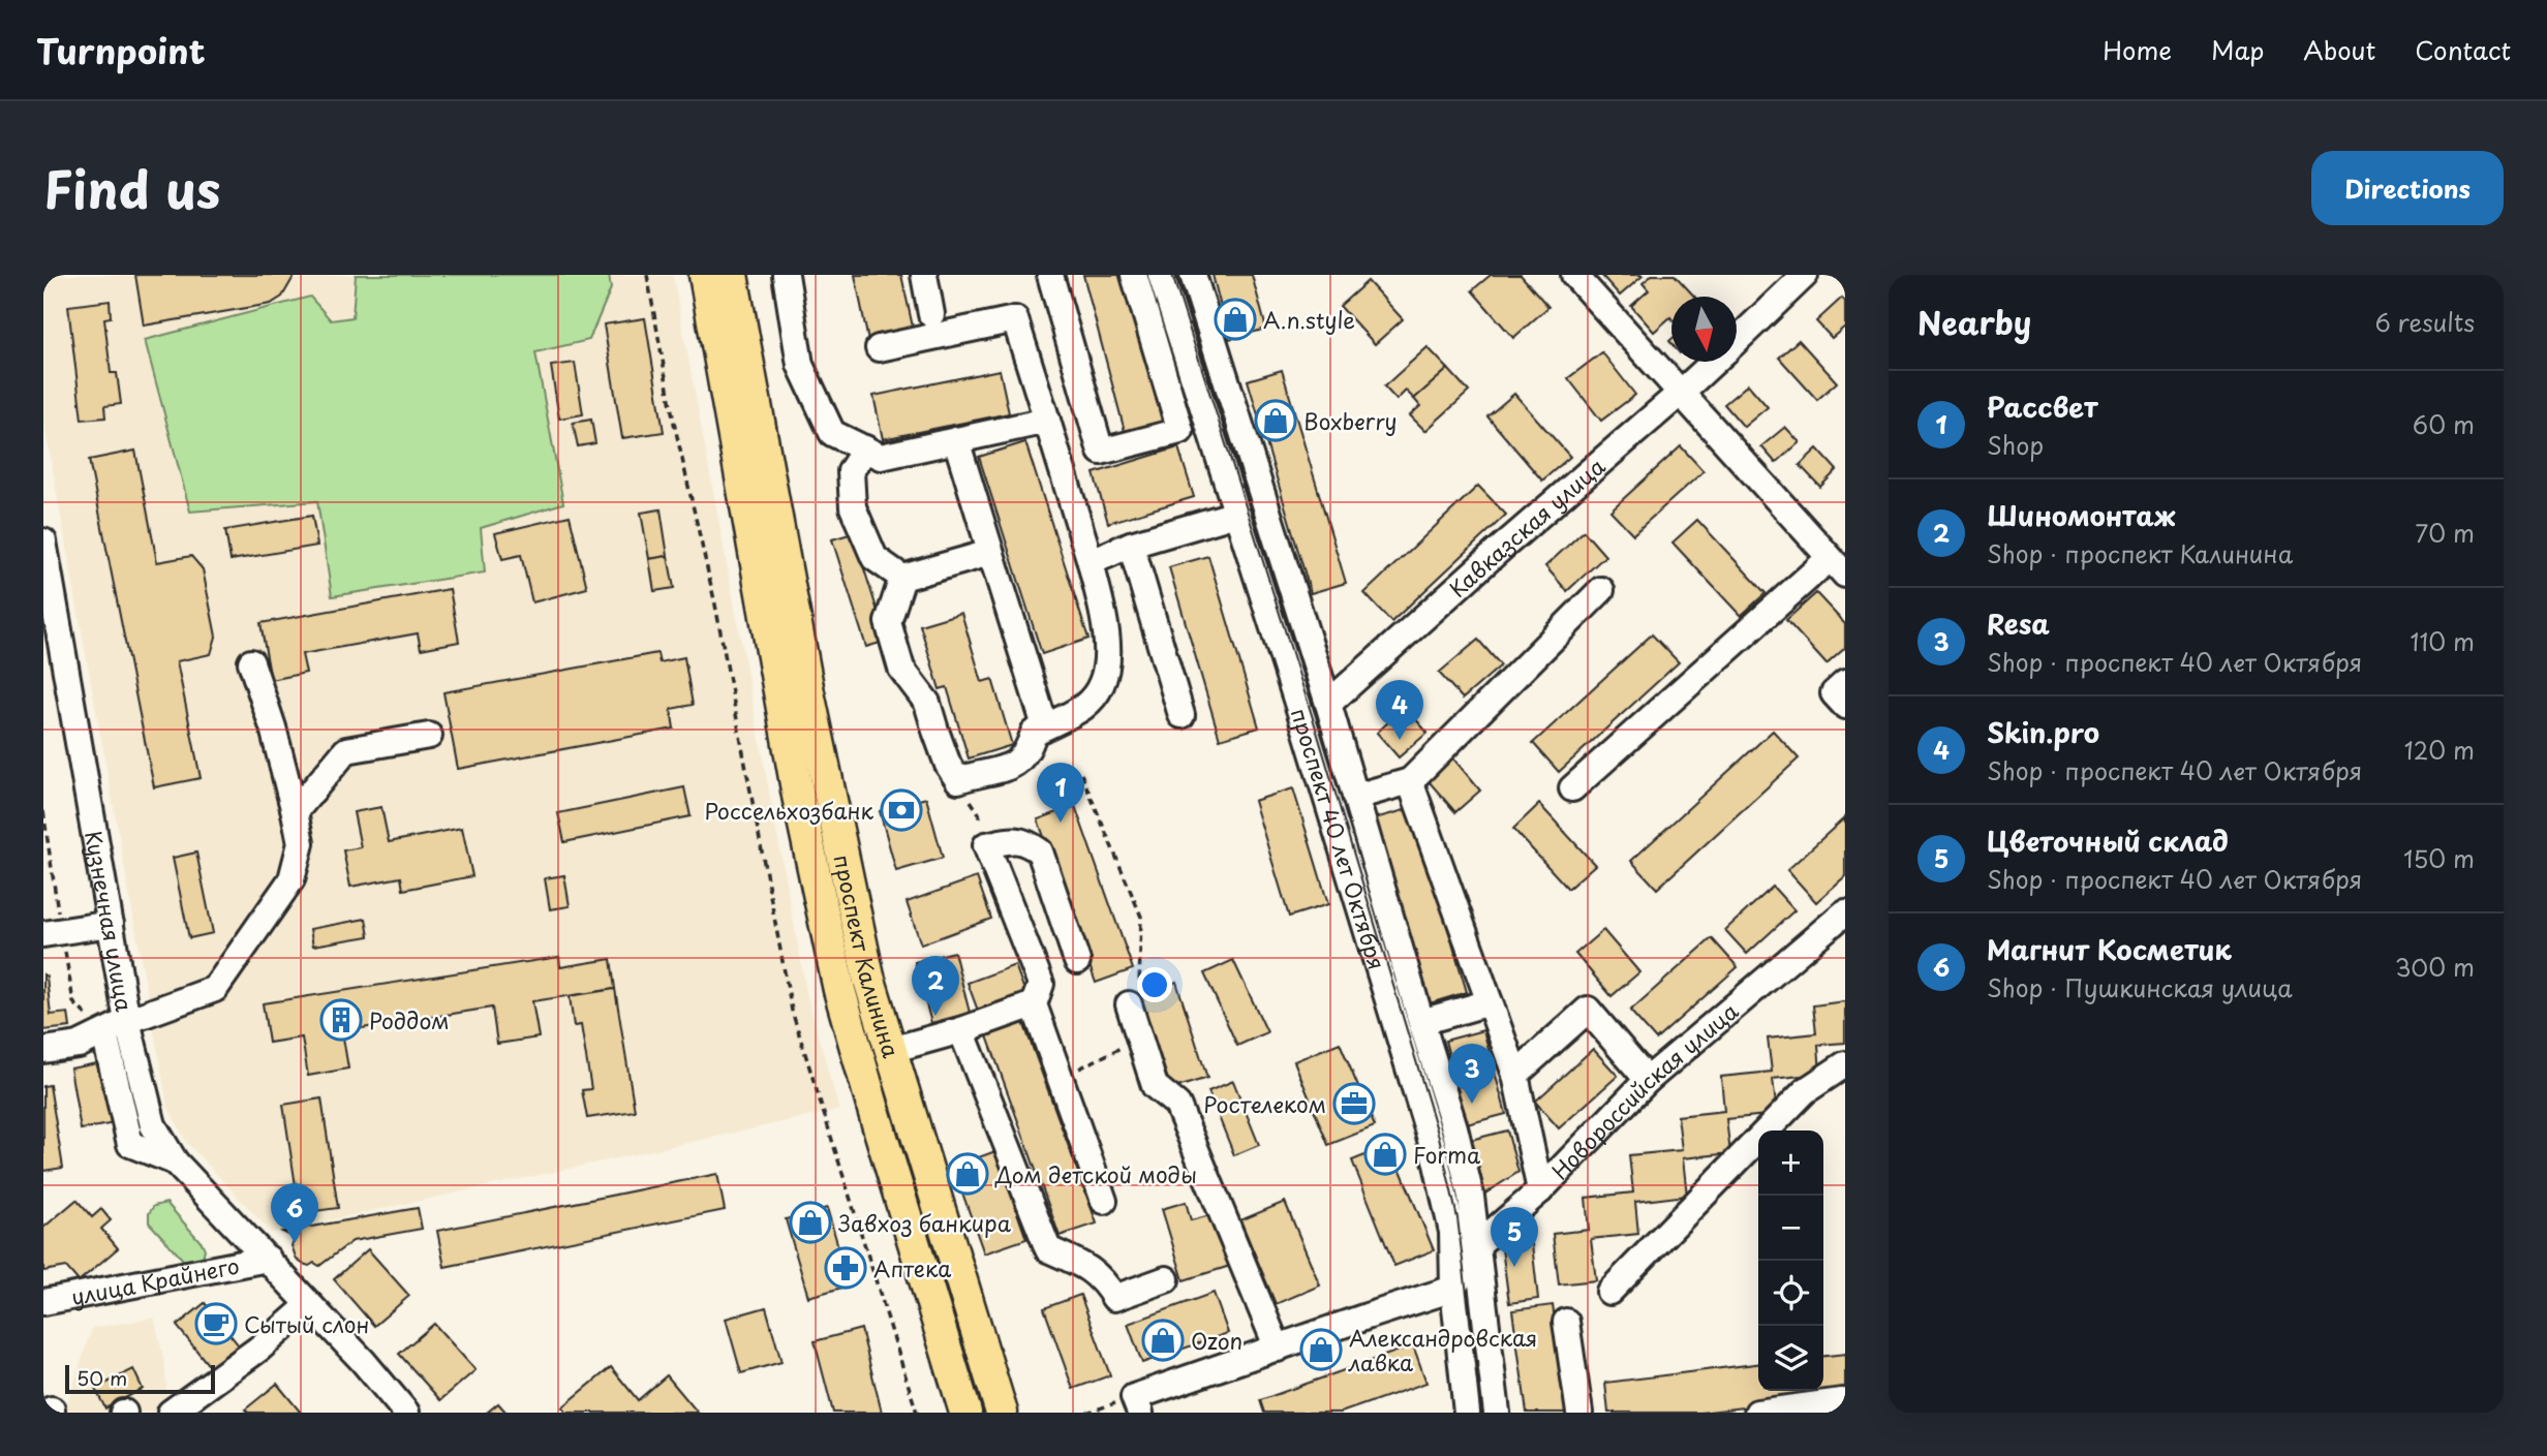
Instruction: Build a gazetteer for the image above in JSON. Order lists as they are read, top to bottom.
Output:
{
  "streets": {
    "main road": ["проспект Калинина"],
    "street": [
      "Кавказская улица",
      "проспект 40 лет Октября",
      "Кузнечная улица",
      "Новороссийская улица",
      "улица Крайнего"
    ]
  },
  "crossings": [
    ["Кавказская улица", "проспект 40 лет Октября"],
    ["проспект 40 лет Октября", "Новороссийская улица"],
    ["Кузнечная улица", "улица Крайнего"]
  ],
  "places": {
    "shop": [
      "A.n.style",
      "Boxberry",
      "Forma",
      "Дом детской моды",
      "Завхоз банкира",
      "Ozon",
      "Александровская лавка"
    ],
    "bank": ["Россельхозбанк"],
    "building": ["Роддом"],
    "office": ["Ростелеком"],
    "pharmacy": ["Аптека"],
    "cafe": ["Сытый слон"]
  },
  "scale_bar": "50 m",
  "north": "bottom",
  "page": {
    "header": "Turnpoint",
    "nav": [
      "Home",
      "Map",
      "About",
      "Contact"
    ],
    "title": "Find us",
    "buttons": "Directions",
    "heading": ["Nearby", "6 results"],
    "list": [
      {
        "mark": "1",
        "name": "Рассвет",
        "note": "Shop",
        "value": "60 m"
      },
      {
        "mark": "2",
        "name": "Шиномонтаж",
        "note": "Shop · проспект Калинина",
        "value": "70 m"
      },
      {
        "mark": "3",
        "name": "Resa",
        "note": "Shop · проспект 40 лет Октября",
        "value": "110 m"
      },
      {
        "mark": "4",
        "name": "Skin.pro",
        "note": "Shop · проспект 40 лет Октября",
        "value": "120 m"
      },
      {
        "mark": "5",
        "name": "Цветочный склад",
        "note": "Shop · проспект 40 лет Октября",
        "value": "150 m"
      },
      {
        "mark": "6",
        "name": "Магнит Косметик",
        "note": "Shop · Пушкинская улица",
        "value": "300 m"
      }
    ],
    "pins": [
      "4",
      "1",
      "2",
      "3",
      "6",
      "5"
    ],
    "map_buttons": ["+", "−"],
    "scale": "50 m"
  }
}
